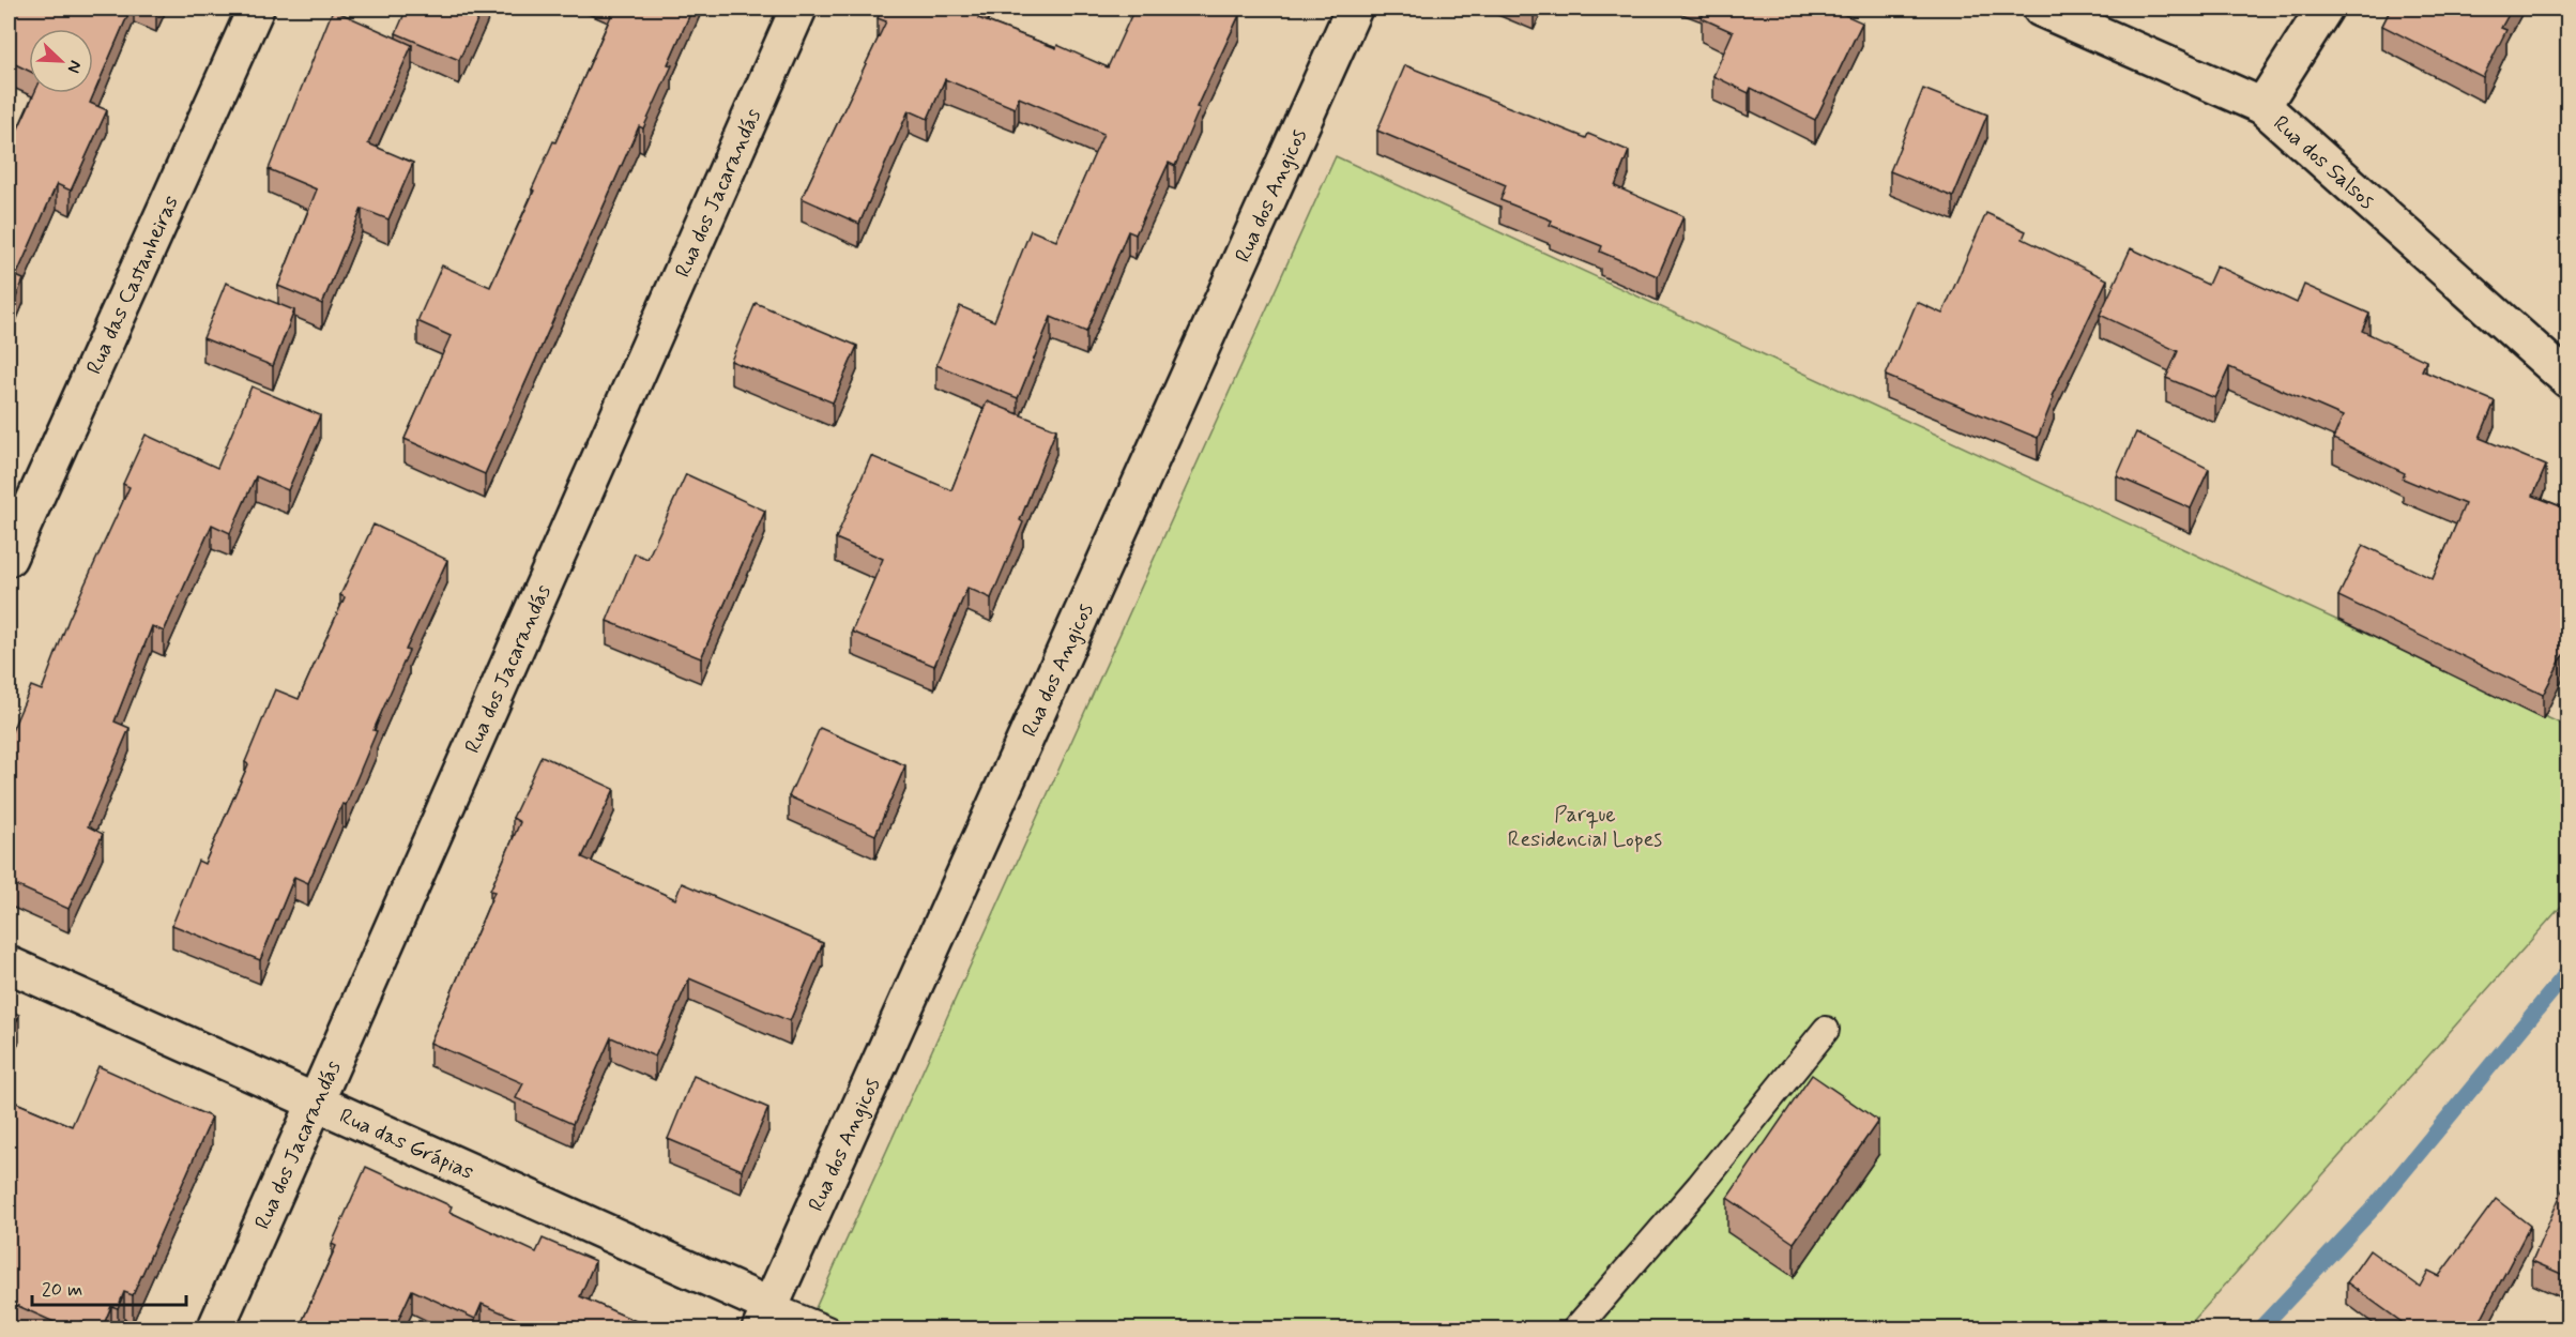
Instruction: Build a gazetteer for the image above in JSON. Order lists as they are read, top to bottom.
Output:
{
  "streets": {
    "street": [
      "Rua dos Salsos",
      "Rua dos Jacarandás",
      "Rua dos Angicos",
      "Rua das Castanheiras",
      "Rua das Grápias"
    ]
  },
  "crossings": [
    ["Rua dos Jacarandás", "Rua das Grápias"],
    ["Rua dos Angicos", "Rua das Grápias"]
  ],
  "parks": ["Parque Residencial Lopes"],
  "scale_bar": "20 m",
  "north": "bottom right"
}
